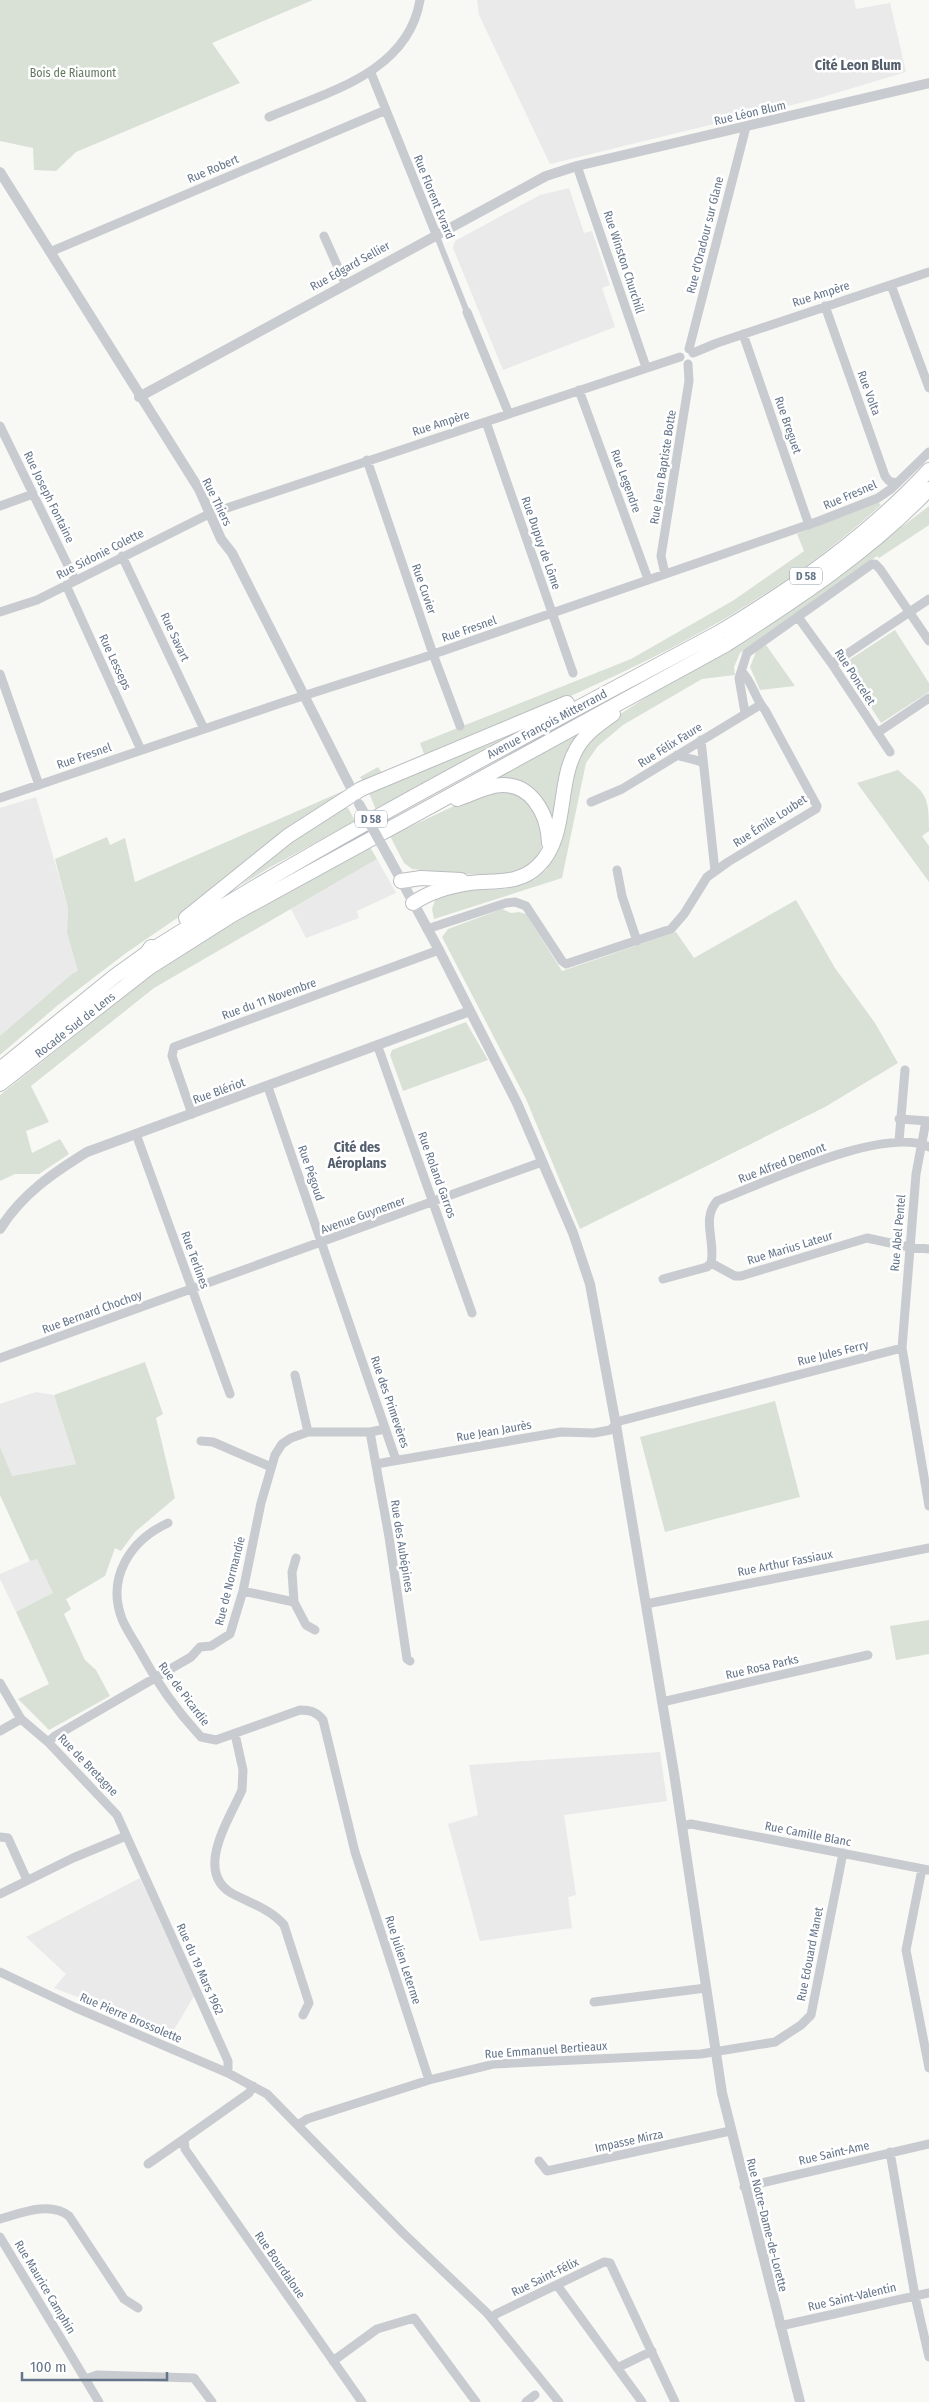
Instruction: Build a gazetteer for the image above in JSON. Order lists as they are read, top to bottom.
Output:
{
  "streets": {
    "highway": ["D 58", "Avenue François Mitterrand", "Rocade Sud de Lens"],
    "street": [
      "Rue Léon Blum",
      "Rue Robert",
      "Rue Florent Evrard",
      "Rue d'Oradour sur Glane",
      "Rue Winston Churchill",
      "Rue Edgard Sellier",
      "Rue Ampère",
      "Rue Volta",
      "Rue Breguet",
      "Rue Jean Baptiste Botte",
      "Rue Legendre",
      "Rue Fresnel",
      "Rue Joseph Fontaine",
      "Rue Thiers",
      "Rue Dupuy de Lôme",
      "Rue Sidonie Colette",
      "Rue Cuvier",
      "Rue Savart",
      "Rue Lesseps",
      "Rue Poncelet",
      "Rue Félix Faure",
      "Rue Émile Loubet",
      "Rue du 11 Novembre",
      "Rue Blériot",
      "Rue Alfred Demont",
      "Rue Pégoud",
      "Rue Roland Garros",
      "Avenue Guynemer",
      "Rue Abel Pentel",
      "Rue Marius Lateur",
      "Rue Terlines",
      "Rue Bernard Chochoy",
      "Rue Jules Ferry",
      "Rue des Primevères",
      "Rue Jean Jaurès",
      "Rue des Aubépines",
      "Rue Arthur Fassiaux",
      "Rue de Normandie",
      "Rue Rosa Parks",
      "Rue de Picardie",
      "Rue de Bretagne",
      "Rue Camille Blanc",
      "Rue Edouard Manet",
      "Rue Julien Leterme",
      "Rue du 19 Mars 1962",
      "Rue Pierre Brossolette",
      "Rue Emmanuel Bertieaux",
      "Impasse Mirza",
      "Rue Saint-Ame",
      "Rue Notre-Dame-de-Lorette",
      "Rue Bourdaloue",
      "Rue Saint-Félix",
      "Rue Maurice Camphin",
      "Rue Saint-Valentin"
    ]
  },
  "crossings": [
    ["Rue Léon Blum", "Rue d'Oradour sur Glane"],
    ["Rue Léon Blum", "Rue Winston Churchill"],
    ["Rue Léon Blum", "Rue Edgard Sellier"],
    ["Rue Robert", "Rue Florent Evrard"],
    ["Rue Robert", "Rue Thiers"],
    ["Rue Florent Evrard", "Rue Edgard Sellier"],
    ["Rue Florent Evrard", "Rue Ampère"],
    ["Rue d'Oradour sur Glane", "Rue Ampère"],
    ["Rue d'Oradour sur Glane", "Rue Jean Baptiste Botte"],
    ["Rue Winston Churchill", "Rue Edgard Sellier"],
    ["Rue Winston Churchill", "Rue Ampère"],
    ["Rue Edgard Sellier", "Rue Thiers"],
    ["Rue Ampère", "Rue Volta"],
    ["Rue Ampère", "Rue Breguet"],
    ["Rue Ampère", "Rue Jean Baptiste Botte"],
    ["Rue Ampère", "Rue Legendre"],
    ["Rue Ampère", "Rue Thiers"],
    ["Rue Ampère", "Rue Dupuy de Lôme"],
    ["Rue Ampère", "Rue Sidonie Colette"],
    ["Rue Ampère", "Rue Cuvier"],
    ["Rue Volta", "Rue Fresnel"],
    ["Rue Breguet", "Rue Fresnel"],
    ["Rue Jean Baptiste Botte", "Rue Fresnel"],
    ["Rue Legendre", "Rue Fresnel"],
    ["Rue Fresnel", "Rue Thiers"],
    ["Rue Fresnel", "Rue Dupuy de Lôme"],
    ["Rue Fresnel", "Rue Cuvier"],
    ["Rue Fresnel", "Rue Savart"],
    ["Rue Fresnel", "Rue Lesseps"],
    ["Rue Joseph Fontaine", "Rue Sidonie Colette"],
    ["Rue Thiers", "Rue Sidonie Colette"],
    ["Rue Sidonie Colette", "Rue Savart"],
    ["Rue Sidonie Colette", "Rue Lesseps"],
    ["D 58", "Avenue François Mitterrand"],
    ["D 58", "Rocade Sud de Lens"],
    ["Avenue François Mitterrand", "Rocade Sud de Lens"],
    ["Rue Félix Faure", "Rue Émile Loubet"],
    ["Rue du 11 Novembre", "Rue Blériot"],
    ["Rue du 11 Novembre", "Rue Notre-Dame-de-Lorette"],
    ["Rue Blériot", "Rue Pégoud"],
    ["Rue Blériot", "Rue Roland Garros"],
    ["Rue Blériot", "Rue Terlines"],
    ["Rue Blériot", "Rue Notre-Dame-de-Lorette"],
    ["Rue Alfred Demont", "Rue Abel Pentel"],
    ["Rue Alfred Demont", "Rue Marius Lateur"],
    ["Rue Pégoud", "Avenue Guynemer"],
    ["Rue Pégoud", "Rue des Primevères"],
    ["Rue Roland Garros", "Avenue Guynemer"],
    ["Avenue Guynemer", "Rue Terlines"],
    ["Avenue Guynemer", "Rue Bernard Chochoy"],
    ["Avenue Guynemer", "Rue Notre-Dame-de-Lorette"],
    ["Rue Abel Pentel", "Rue Marius Lateur"],
    ["Rue Abel Pentel", "Rue Jules Ferry"],
    ["Rue Terlines", "Rue Bernard Chochoy"],
    ["Rue Jules Ferry", "Rue Jean Jaurès"],
    ["Rue Jules Ferry", "Rue Notre-Dame-de-Lorette"],
    ["Rue des Primevères", "Rue Jean Jaurès"],
    ["Rue Jean Jaurès", "Rue des Aubépines"],
    ["Rue Jean Jaurès", "Rue Notre-Dame-de-Lorette"],
    ["Rue Arthur Fassiaux", "Rue Notre-Dame-de-Lorette"],
    ["Rue de Normandie", "Rue de Picardie"],
    ["Rue de Normandie", "Rue de Bretagne"],
    ["Rue Rosa Parks", "Rue Notre-Dame-de-Lorette"],
    ["Rue de Picardie", "Rue Julien Leterme"],
    ["Rue de Bretagne", "Rue du 19 Mars 1962"],
    ["Rue Camille Blanc", "Rue Edouard Manet"],
    ["Rue Camille Blanc", "Rue Notre-Dame-de-Lorette"],
    ["Rue Edouard Manet", "Rue Emmanuel Bertieaux"],
    ["Rue Edouard Manet", "Rue Notre-Dame-de-Lorette"],
    ["Rue Julien Leterme", "Rue Emmanuel Bertieaux"],
    ["Rue du 19 Mars 1962", "Rue Pierre Brossolette"],
    ["Rue Pierre Brossolette", "Rue Emmanuel Bertieaux"],
    ["Rue Pierre Brossolette", "Rue Saint-Félix"],
    ["Rue Emmanuel Bertieaux", "Rue Notre-Dame-de-Lorette"],
    ["Impasse Mirza", "Rue Notre-Dame-de-Lorette"],
    ["Rue Saint-Ame", "Rue Notre-Dame-de-Lorette"],
    ["Rue Notre-Dame-de-Lorette", "Rue Saint-Valentin"]
  ],
  "districts": ["Cité Leon Blum", "Cité des Aéroplans"],
  "parks": ["Bois de Riaumont"],
  "scale_bar": "100 m"
}
